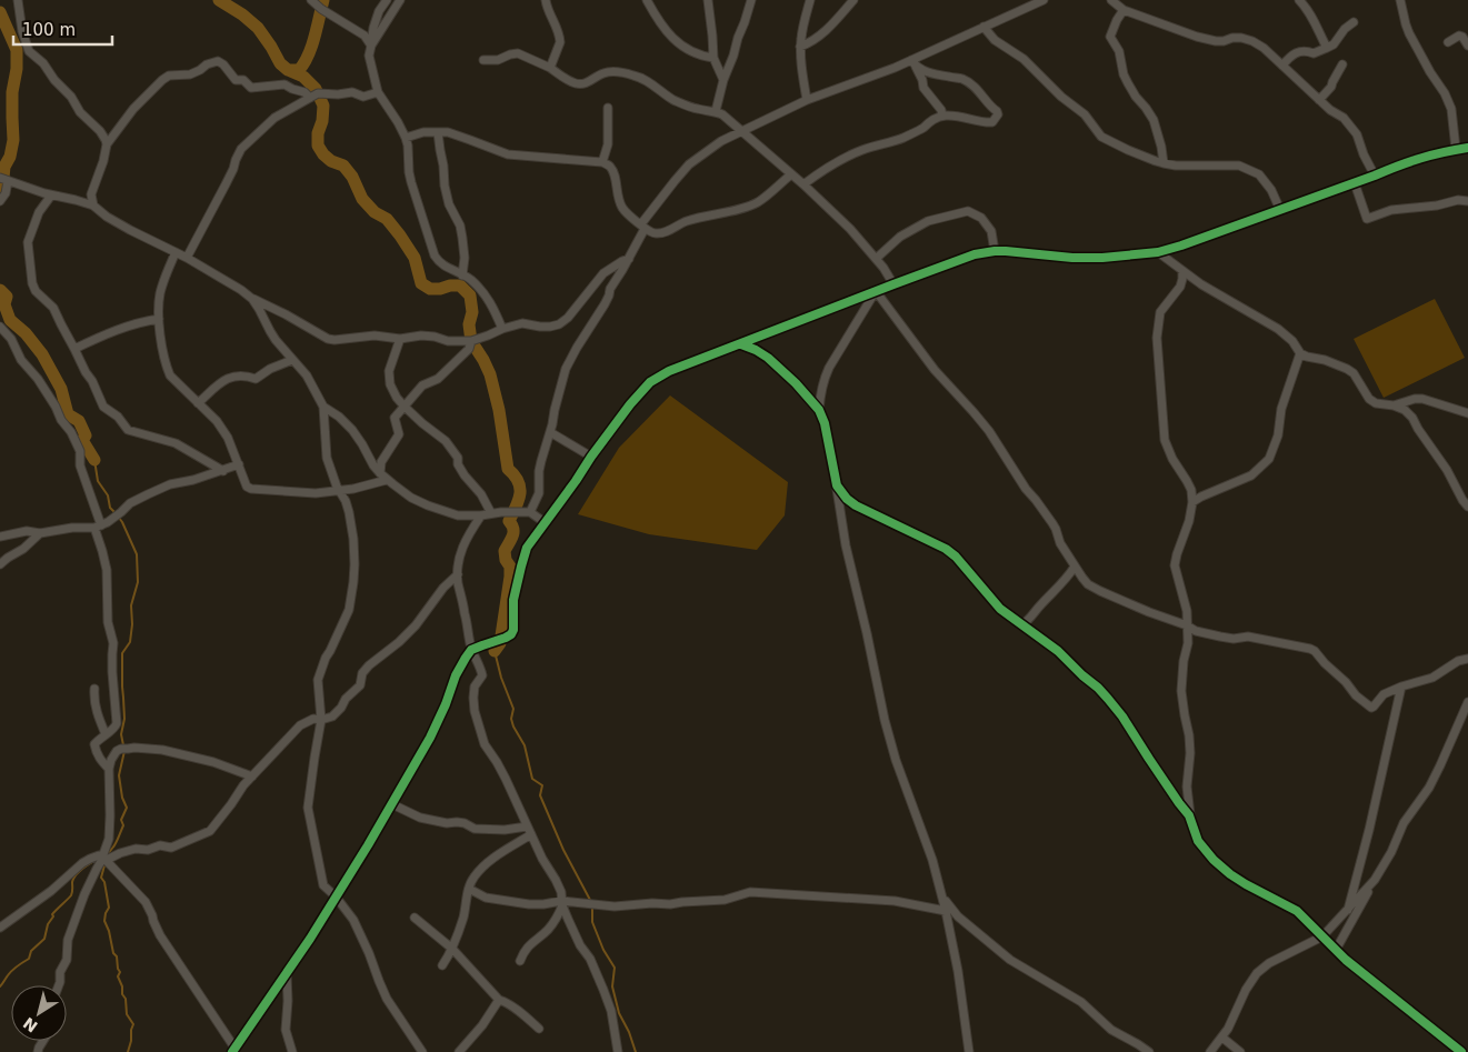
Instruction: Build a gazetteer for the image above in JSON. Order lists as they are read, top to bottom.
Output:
{
  "scale_bar": "100 m",
  "north": "bottom left"
}
